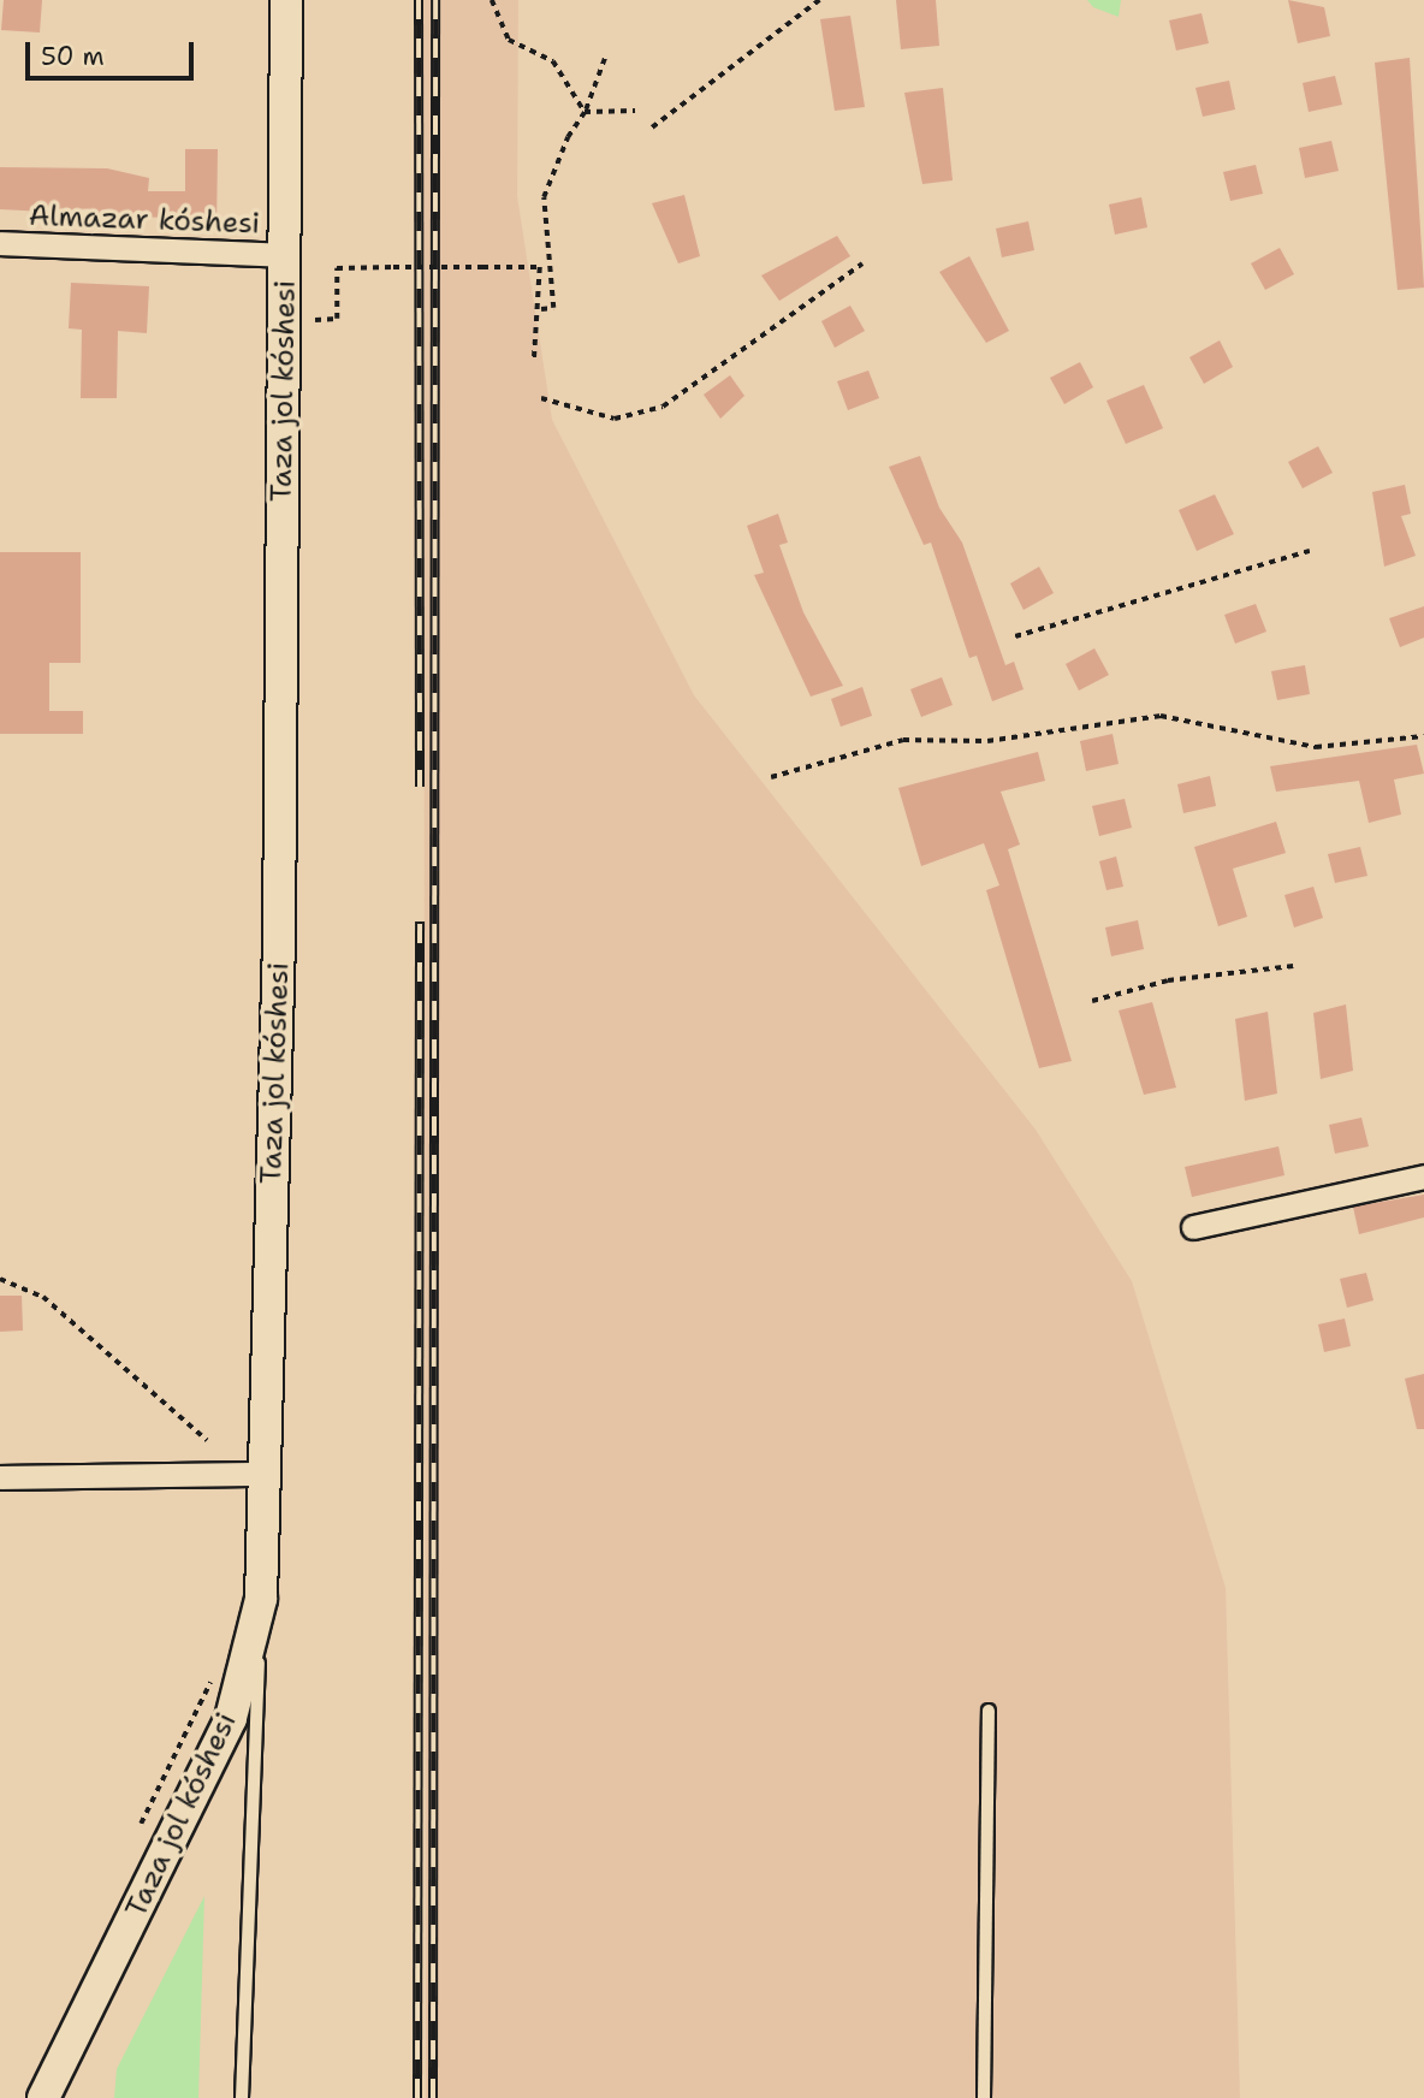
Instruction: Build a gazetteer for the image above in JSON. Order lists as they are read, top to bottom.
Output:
{
  "streets": {
    "main road": ["Taza jol kóshesi"],
    "street": ["Almazar kóshesi"]
  },
  "crossings": [
    ["Almazar kóshesi", "Taza jol kóshesi"]
  ],
  "scale_bar": "50 m"
}
